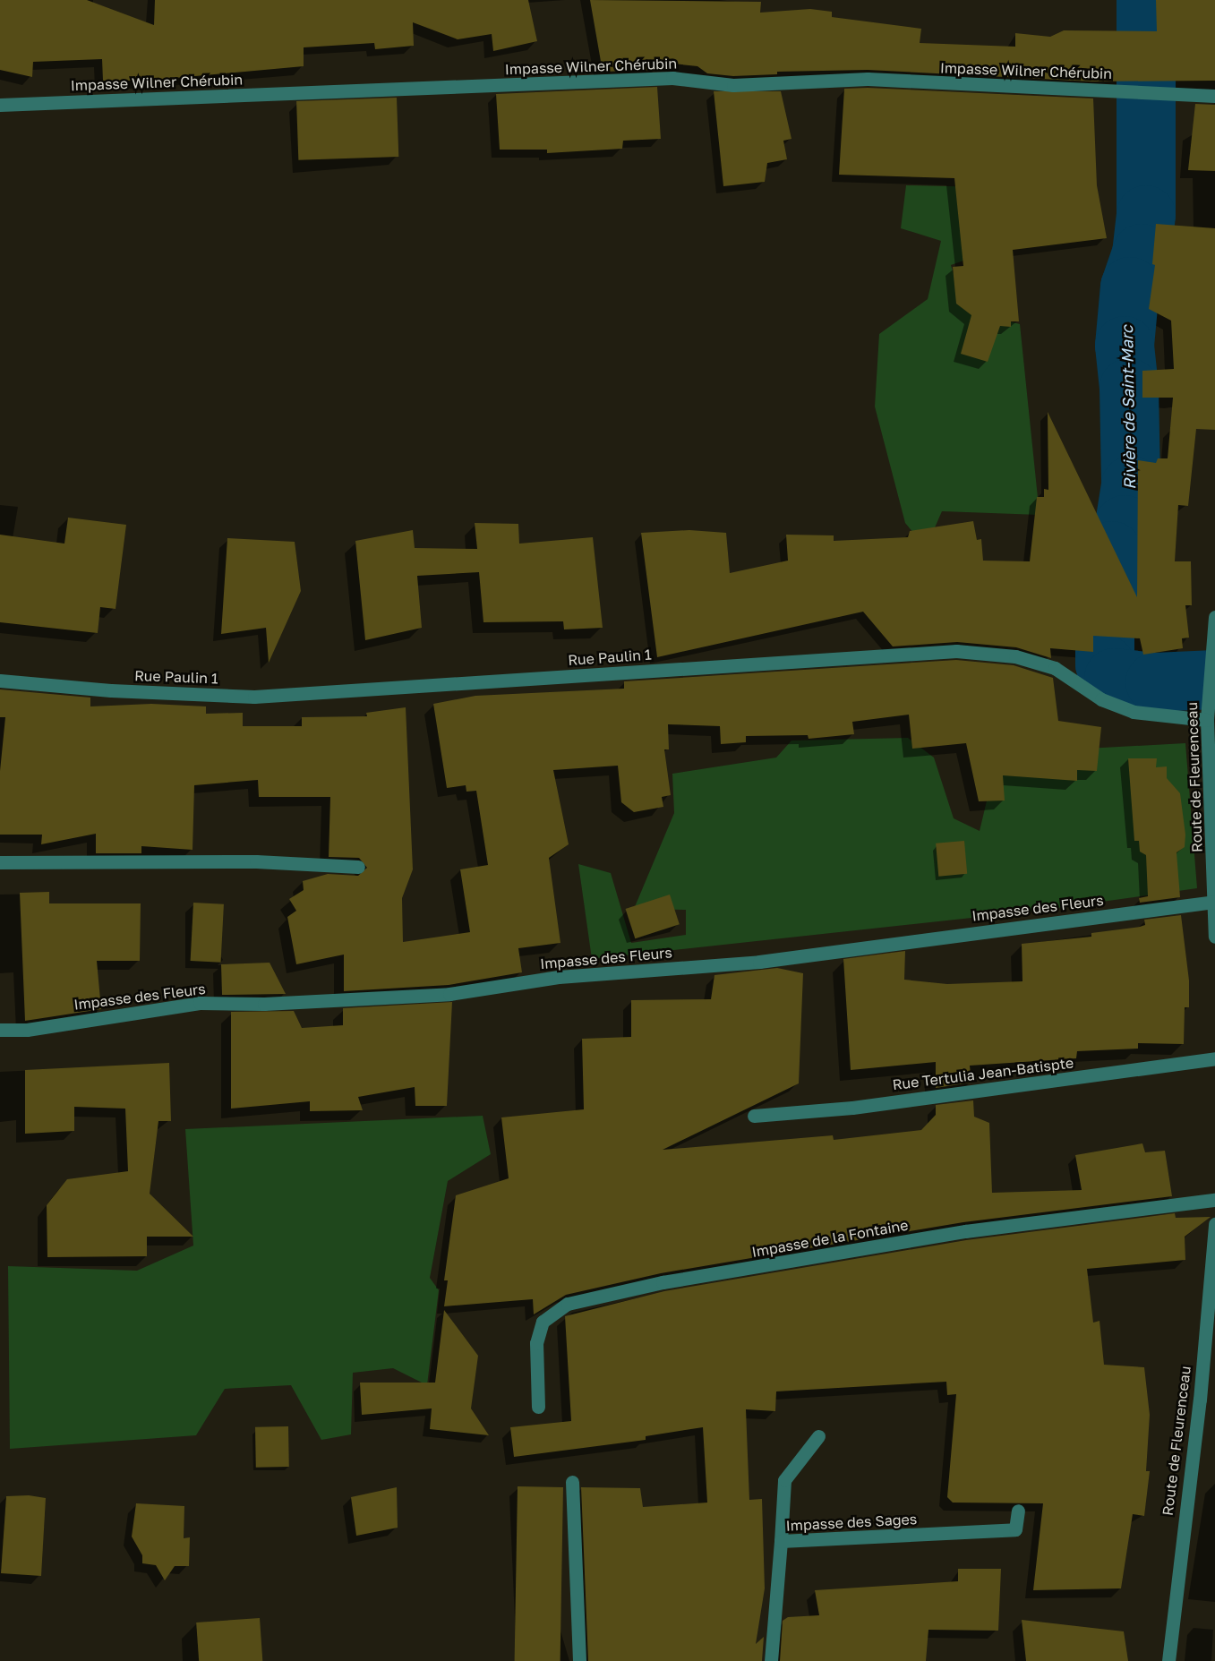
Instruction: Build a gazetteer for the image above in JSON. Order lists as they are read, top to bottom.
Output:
{
  "streets": {
    "street": [
      "Impasse Wilner Chérubin",
      "Rue Paulin 1",
      "Route de Fleurenceau",
      "Impasse des Fleurs",
      "Rue Tertulia Jean-Batispte",
      "Impasse de la Fontaine",
      "Impasse des Sages"
    ]
  },
  "crossings": [
    ["Rue Paulin 1", "Route de Fleurenceau"],
    ["Route de Fleurenceau", "Impasse des Fleurs"]
  ],
  "water": ["Rivière de Saint-Marc"]
}
